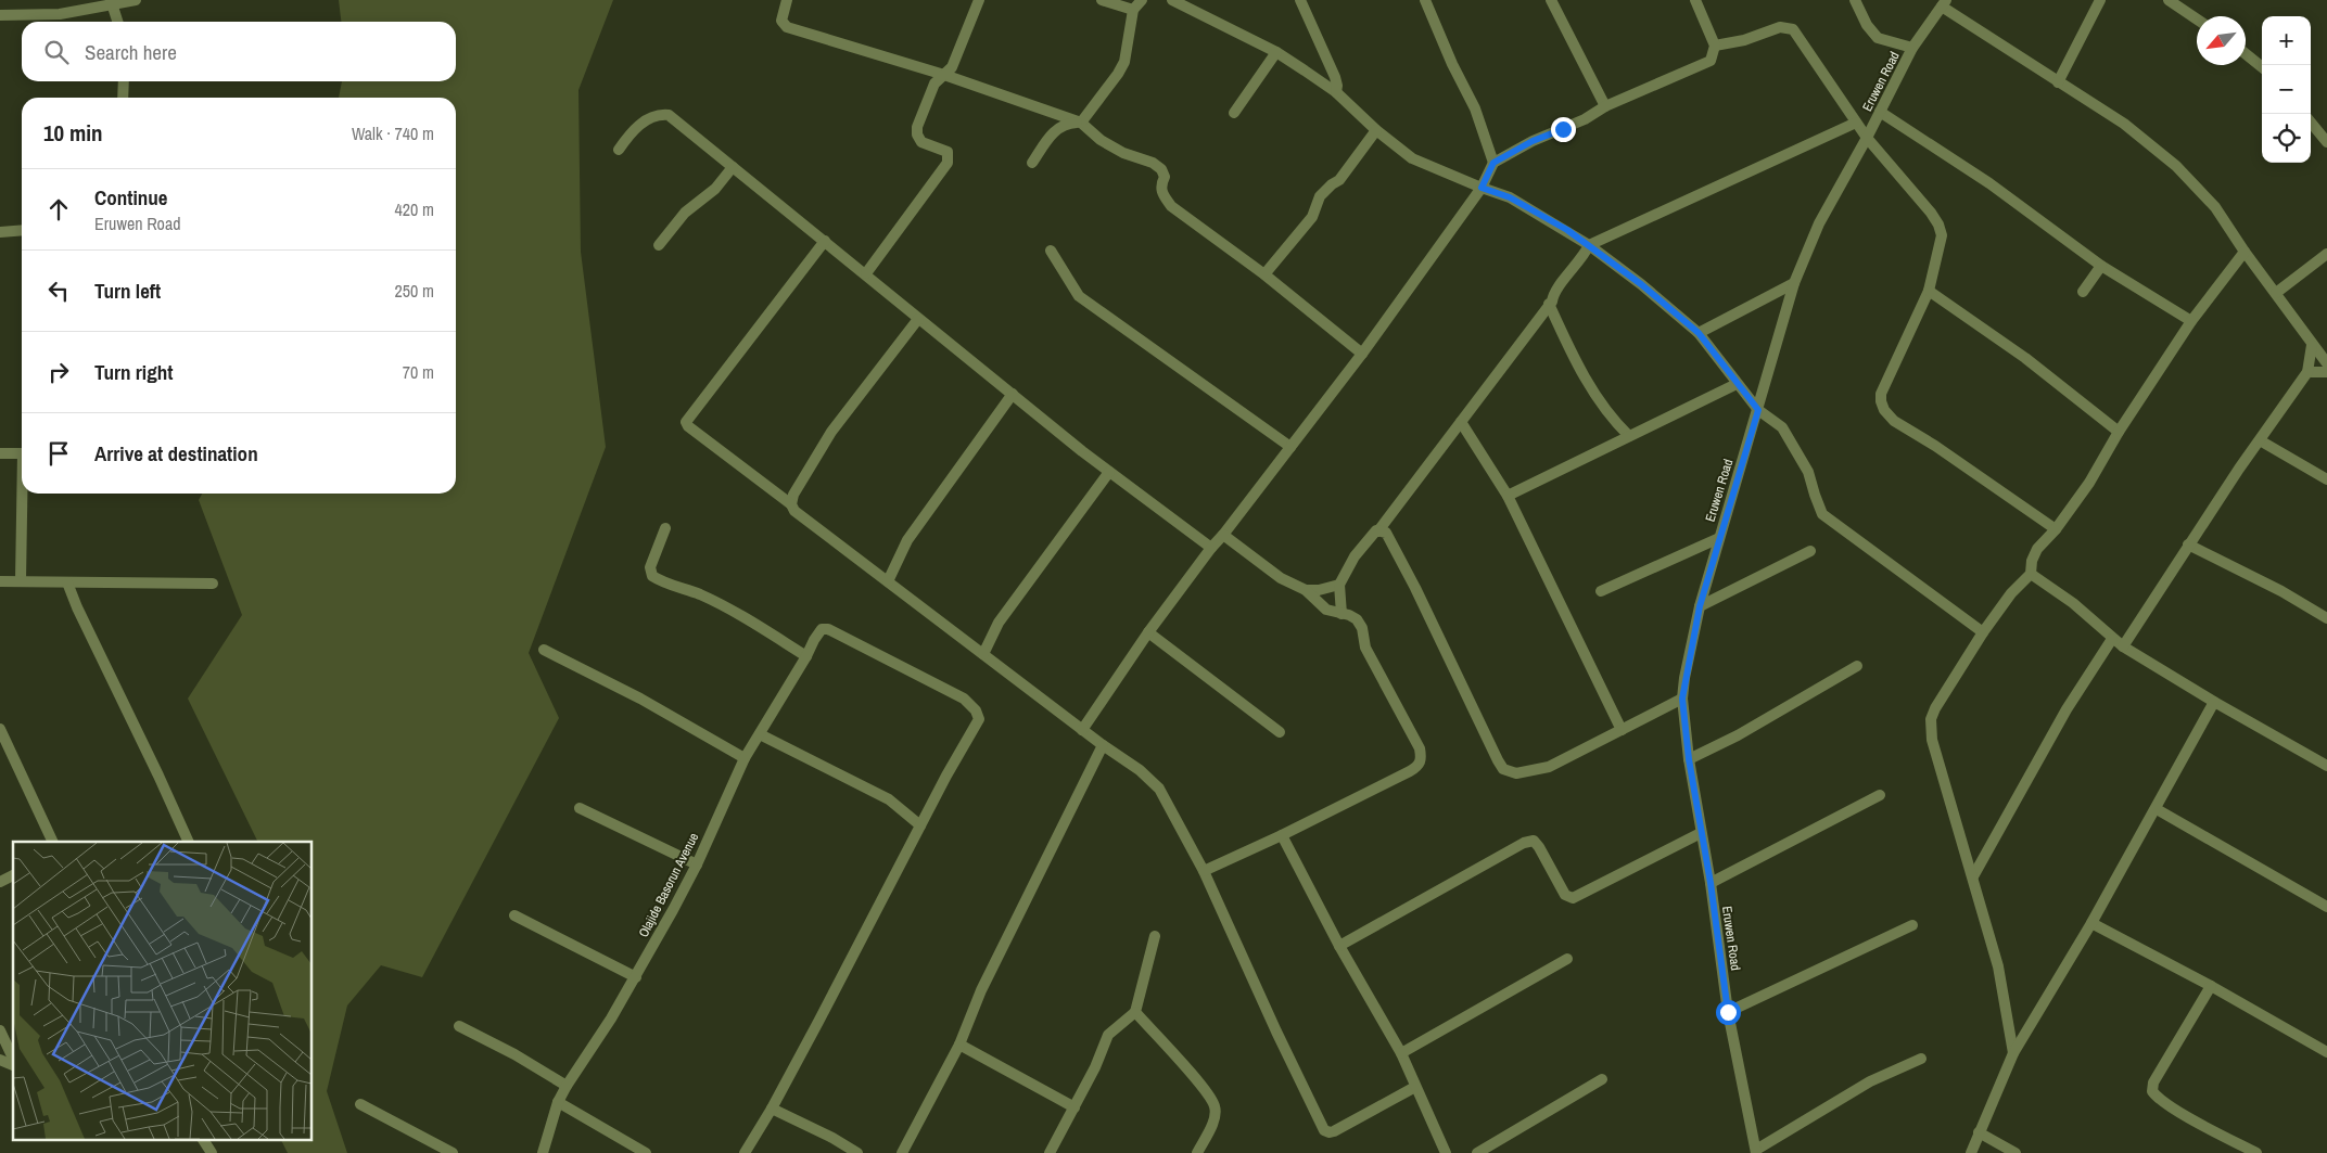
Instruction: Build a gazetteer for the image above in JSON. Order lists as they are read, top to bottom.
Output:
{
  "streets": {
    "street": ["Eruwen Road", "Olajide Basorun Avenue"]
  },
  "north": "bottom left",
  "page": {
    "map_buttons": ["+", "−"],
    "search": "Search here",
    "heading": ["10 min", "Walk · 740 m"],
    "list": [
      ["Continue", "Eruwen Road", "420 m"],
      ["Turn left", "250 m"],
      ["Turn right", "70 m"],
      "Arrive at destination"
    ]
  }
}
